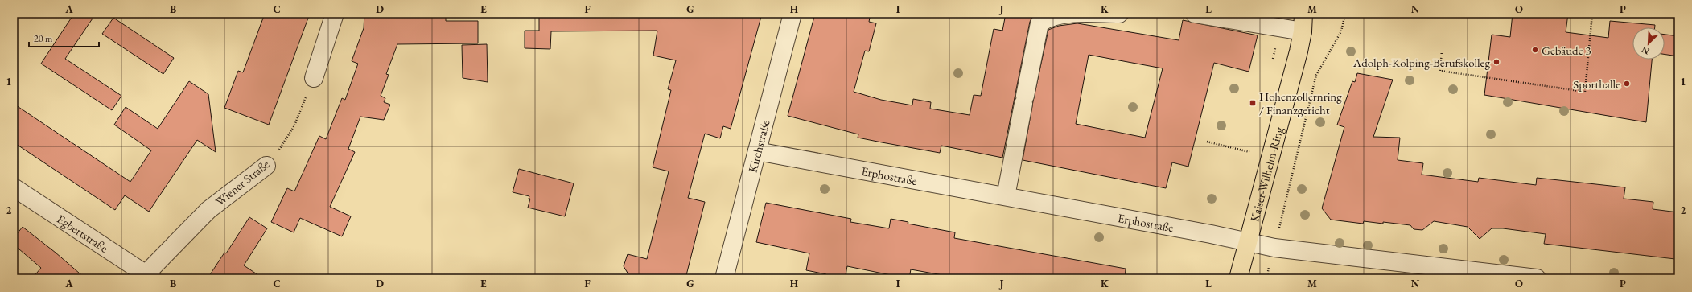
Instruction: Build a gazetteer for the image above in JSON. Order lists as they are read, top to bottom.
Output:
{
  "streets": {
    "main road": ["Kaiser-Wilhelm-Ring"],
    "street": [
      "Kirchstraße",
      "Erphostraße",
      "Wiener Straße",
      "Egbertstraße"
    ]
  },
  "crossings": [
    ["Kirchstraße", "Erphostraße"],
    ["Kaiser-Wilhelm-Ring", "Erphostraße"],
    ["Wiener Straße", "Egbertstraße"]
  ],
  "places": {
    "other": ["Gebäude 3", "Adolph-Kolping-Berufskolleg", "Sporthalle"],
    "transit": ["Hohenzollernring / Finanzgericht"]
  },
  "scale_bar": "20 m",
  "north": "bottom left",
  "grid": {
    "columns": [
      "A",
      "B",
      "C",
      "D",
      "E",
      "F",
      "G",
      "H",
      "I",
      "J",
      "K",
      "L",
      "M",
      "N",
      "O",
      "P"
    ],
    "rows": ["1", "2"]
  }
}
